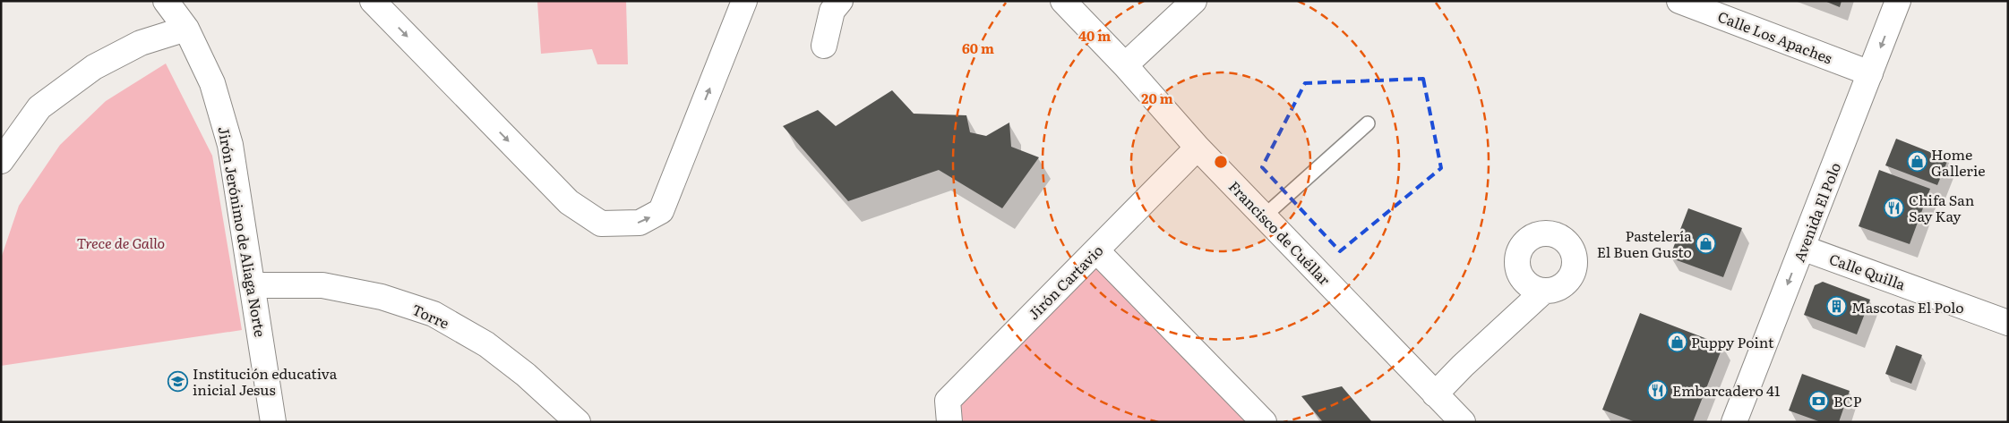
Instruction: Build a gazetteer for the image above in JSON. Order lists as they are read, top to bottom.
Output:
{
  "streets": {
    "street": [
      "Calle Los Apaches",
      "Avenida El Polo",
      "Jirón Jerónimo de Aliaga Norte",
      "Francisco de Cuéllar",
      "Calle Quilla",
      "Jirón Cartavio",
      "Torre"
    ]
  },
  "crossings": [
    ["Calle Los Apaches", "Avenida El Polo"],
    ["Avenida El Polo", "Calle Quilla"],
    ["Jirón Jerónimo de Aliaga Norte", "Torre"],
    ["Francisco de Cuéllar", "Jirón Cartavio"]
  ],
  "one_way": ["Avenida El Polo"],
  "parks": ["Trece de Gallo"],
  "places": {
    "shop": ["Home Gallerie", "Pastelería El Buen Gusto", "Puppy Point"],
    "restaurant": ["Chifa San Say Kay", "Embarcadero 41"],
    "building": ["Mascotas El Polo"],
    "school or university": ["Institución educativa inicial Jesus"],
    "bank": ["BCP"]
  },
  "rings": ["40 m", "60 m", "20 m"]
}
